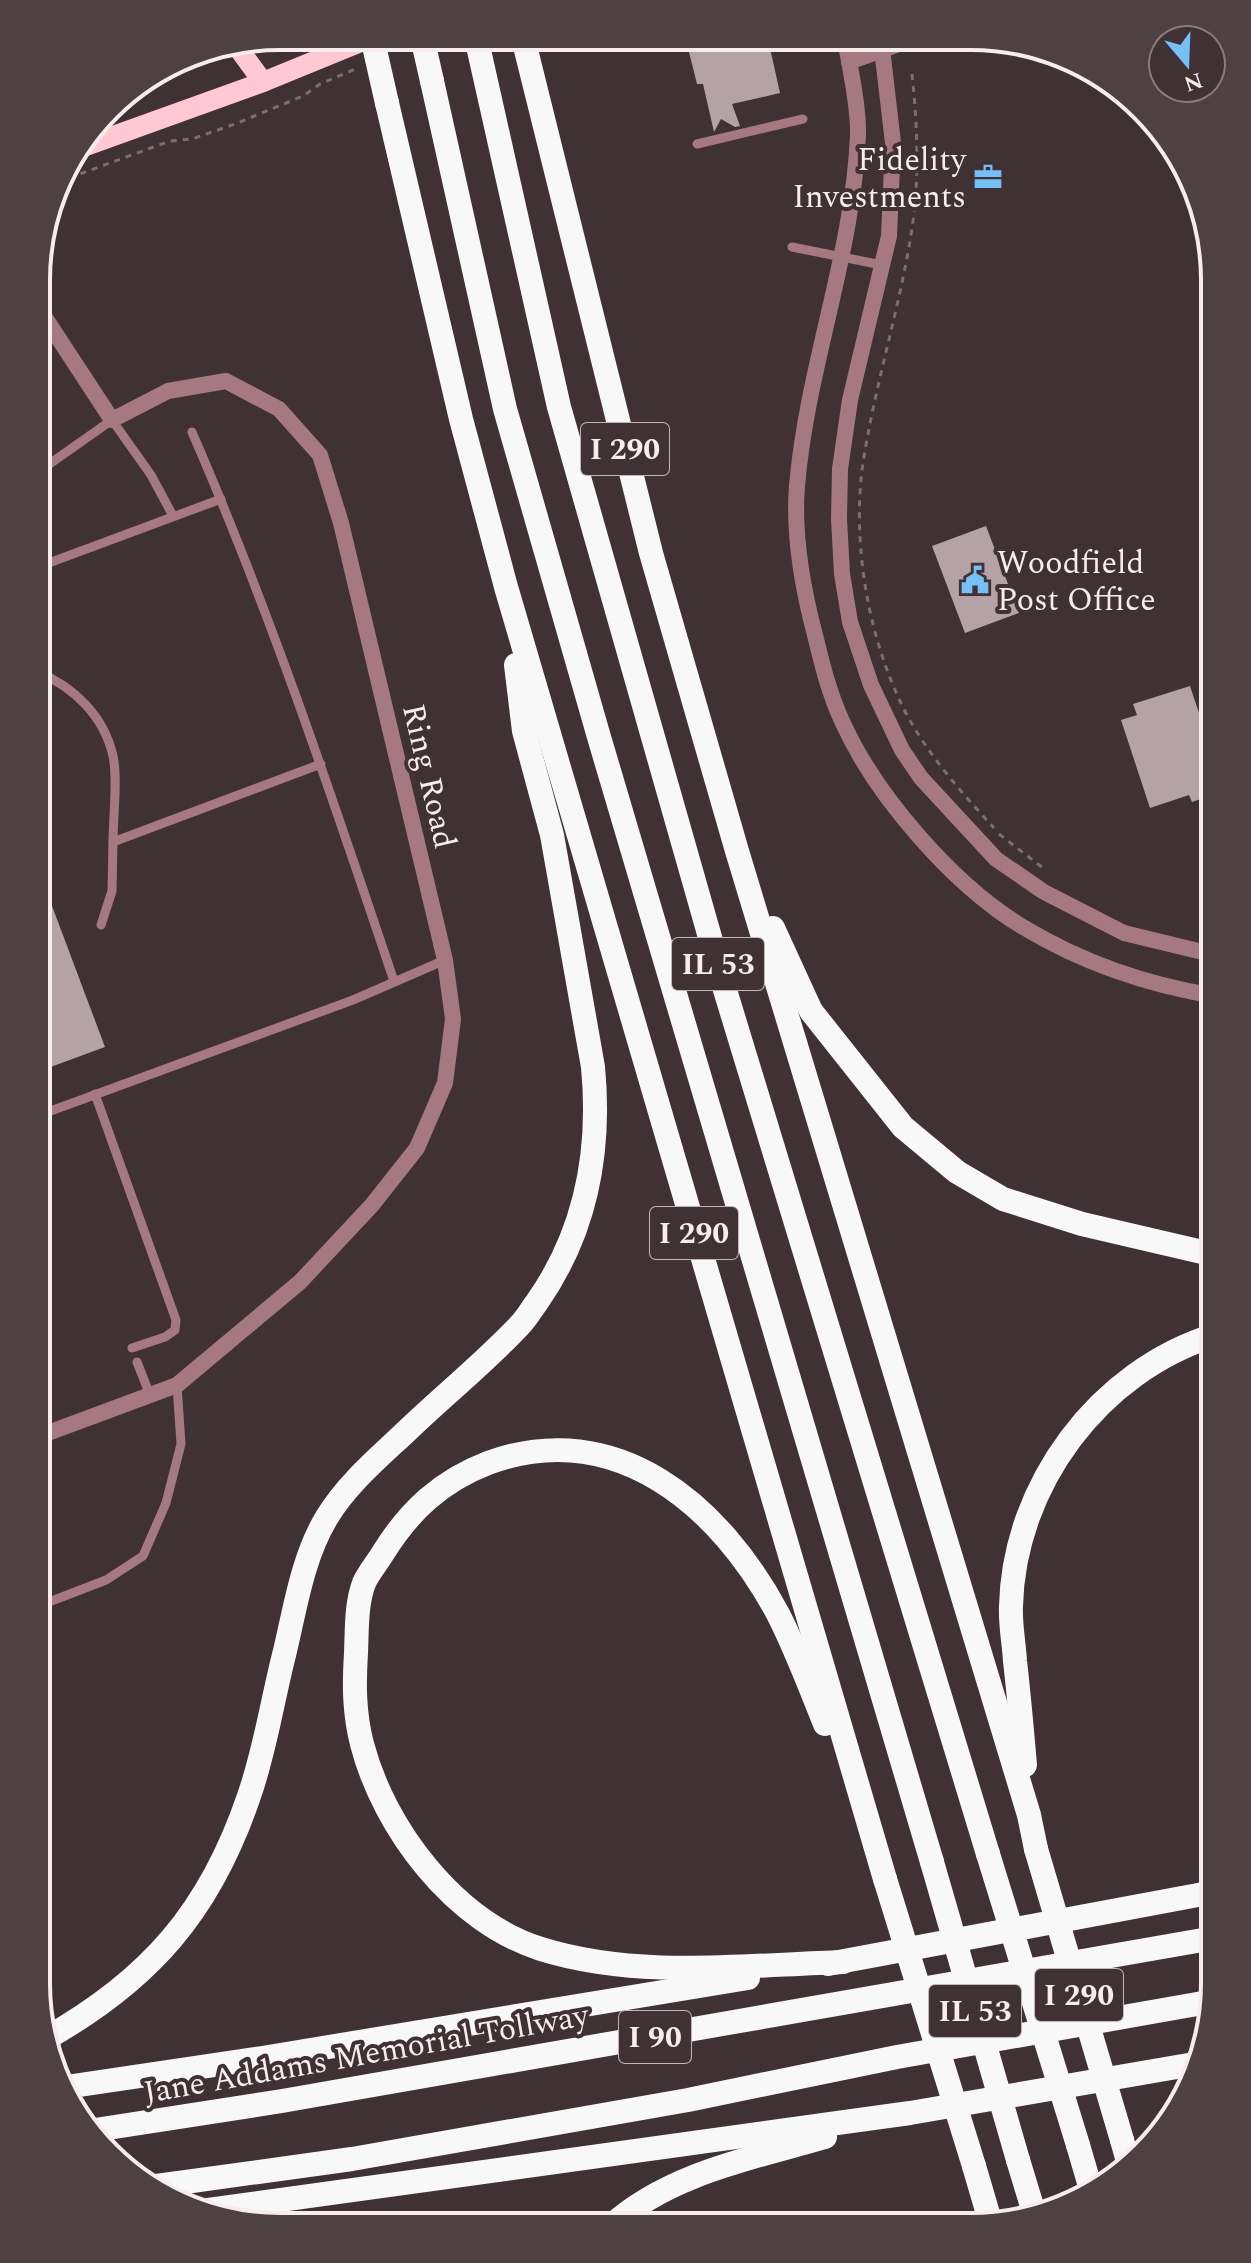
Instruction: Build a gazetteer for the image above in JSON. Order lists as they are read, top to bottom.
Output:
{
  "streets": {
    "highway": [
      "I 290",
      "IL 53",
      "I 90",
      "Jane Addams Memorial Tollway"
    ],
    "street": ["Ring Road"]
  },
  "places": {
    "office": ["Fidelity Investments"],
    "public building": ["Woodfield Post Office"]
  },
  "north": "bottom"
}
